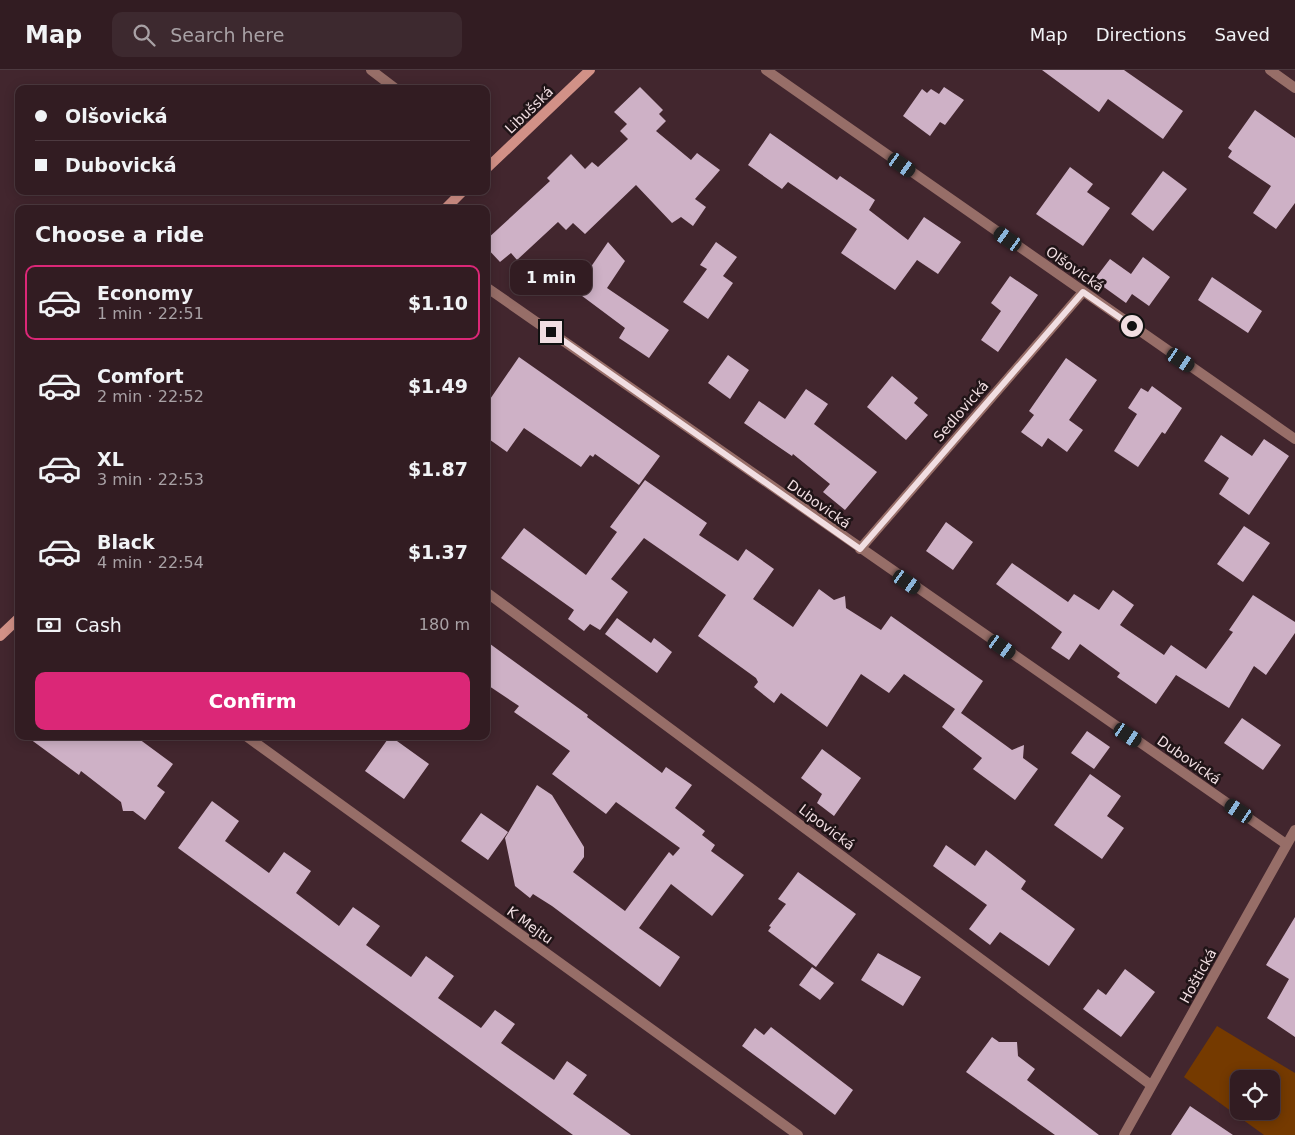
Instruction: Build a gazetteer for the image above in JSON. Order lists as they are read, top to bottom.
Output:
{
  "streets": {
    "street": [
      "Libušská",
      "Olšovická",
      "Sedlovická",
      "Dubovická",
      "Lipovická",
      "K Mejtu",
      "Hoštická"
    ]
  },
  "crossings": [
    ["Olšovická", "Sedlovická"],
    ["Sedlovická", "Dubovická"],
    ["Dubovická", "Hoštická"],
    ["Lipovická", "Hoštická"]
  ],
  "page": {
    "header": "Map",
    "search": "Search here",
    "nav": ["Map", "Directions", "Saved"],
    "banner": ["Olšovická", "Dubovická"],
    "heading": "Choose a ride",
    "bubble": "1 min",
    "list": [
      {
        "name": "Economy",
        "note": "1 min · 22:51",
        "value": "$1.10"
      },
      {
        "name": "Comfort",
        "note": "2 min · 22:52",
        "value": "$1.49"
      },
      {
        "name": "XL",
        "note": "3 min · 22:53",
        "value": "$1.87"
      },
      {
        "name": "Black",
        "note": "4 min · 22:54",
        "value": "$1.37"
      }
    ],
    "pay": ["Cash", "180 m"],
    "buttons": "Confirm"
  }
}
